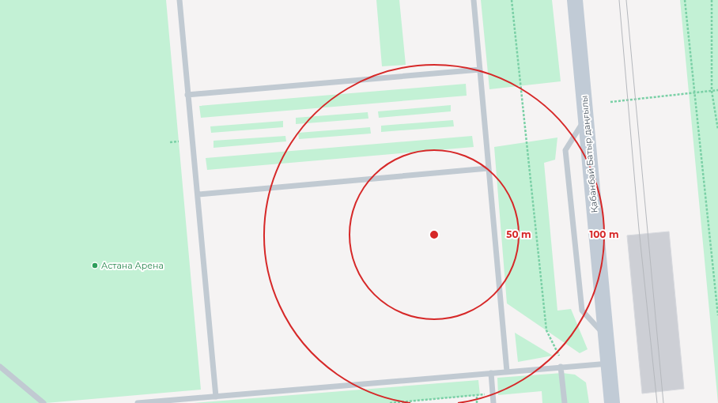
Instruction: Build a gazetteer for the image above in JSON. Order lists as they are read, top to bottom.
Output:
{
  "streets": {
    "main road": ["Қабанбай Батыр даңғылы"]
  },
  "places": ["Астана Арена"],
  "rings": ["50 m", "100 m"]
}
